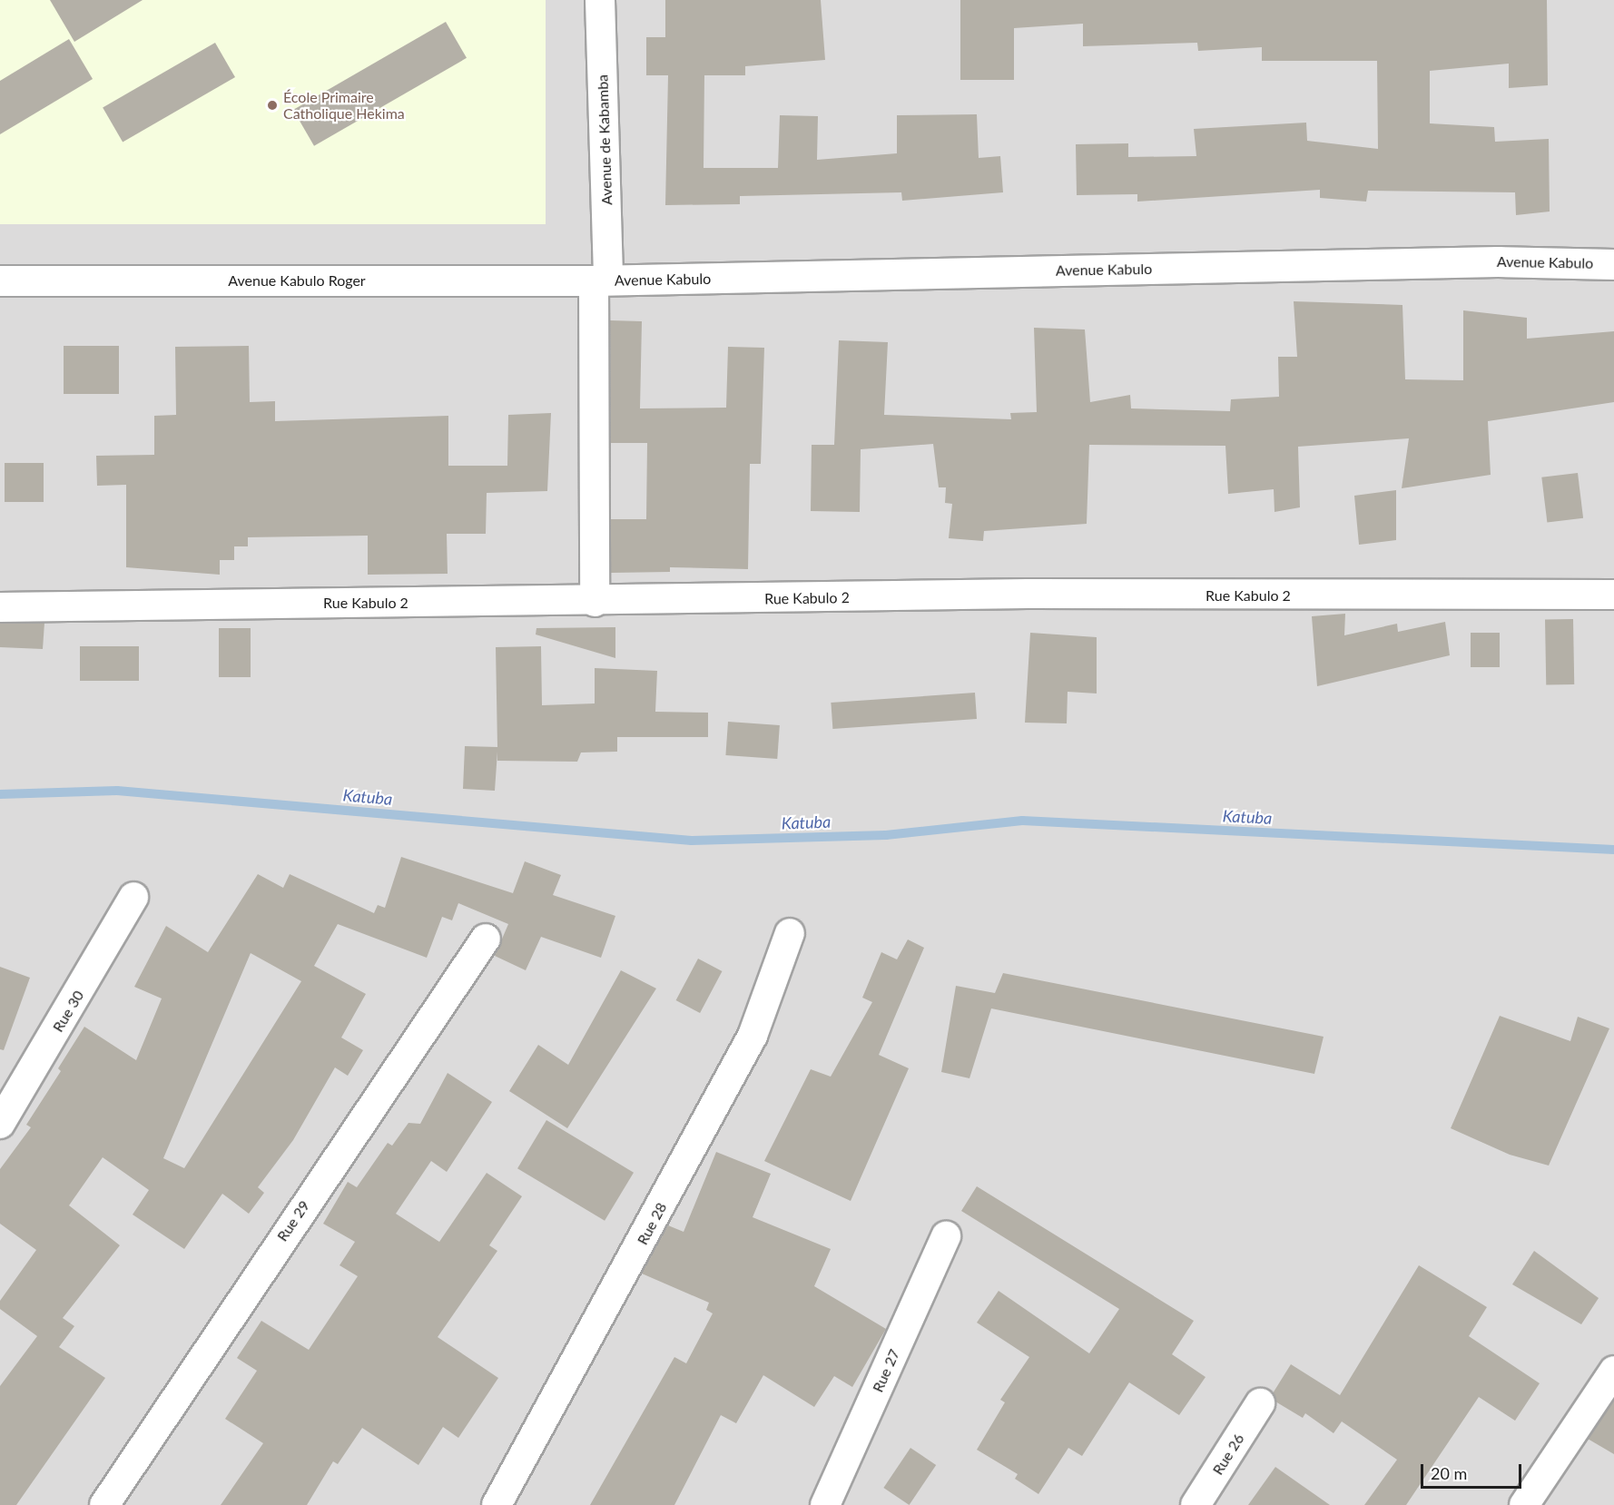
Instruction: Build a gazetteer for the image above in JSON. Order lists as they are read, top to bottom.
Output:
{
  "streets": {
    "street": [
      "Avenue de Kabamba",
      "Avenue Kabulo",
      "Avenue Kabulo Roger",
      "Rue Kabulo 2",
      "Rue 30",
      "Rue 29",
      "Rue 28",
      "Rue 27",
      "Rue 26"
    ]
  },
  "crossings": [
    ["Avenue de Kabamba", "Avenue Kabulo"],
    ["Avenue de Kabamba", "Avenue Kabulo Roger"],
    ["Avenue de Kabamba", "Rue Kabulo 2"],
    ["Avenue Kabulo", "Avenue Kabulo Roger"]
  ],
  "water": ["Katuba"],
  "places": ["École Primaire Catholique Hekima"],
  "scale_bar": "20 m"
}
